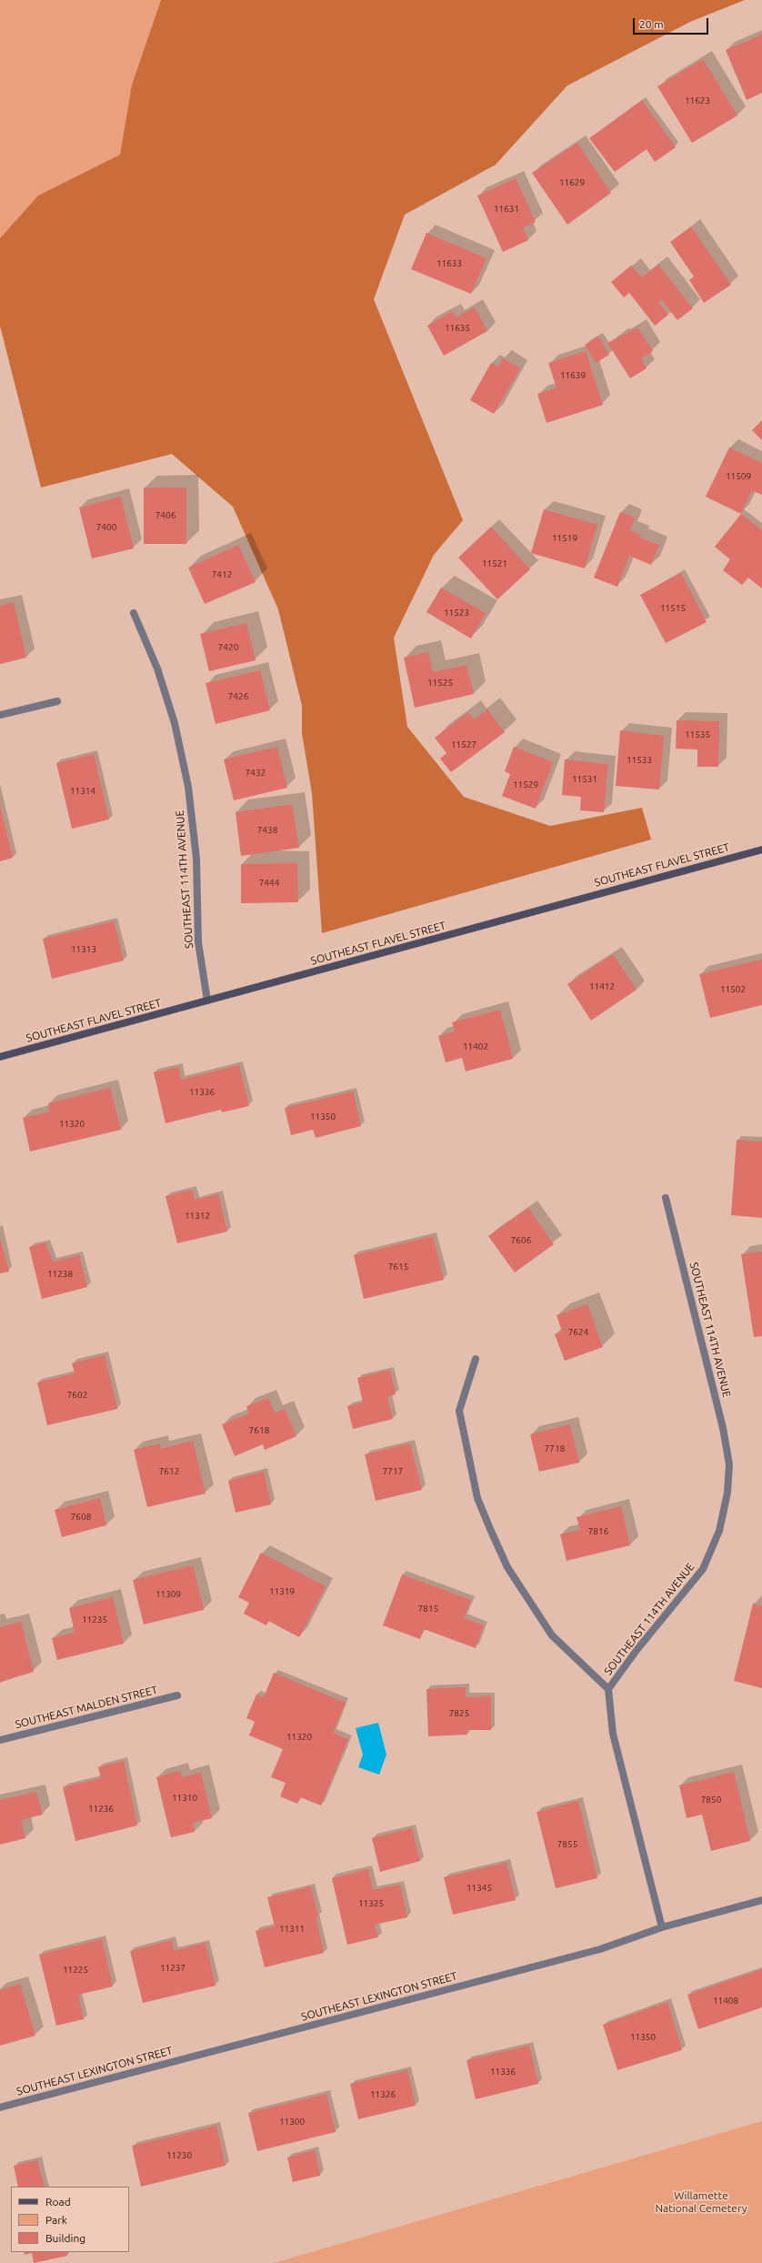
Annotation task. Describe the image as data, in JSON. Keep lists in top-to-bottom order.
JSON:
{
  "streets": {
    "street": [
      "SOUTHEAST FLAVEL STREET",
      "SOUTHEAST 114TH AVENUE",
      "SOUTHEAST MALDEN STREET",
      "SOUTHEAST LEXINGTON STREET"
    ]
  },
  "crossings": [
    ["SOUTHEAST FLAVEL STREET", "SOUTHEAST 114TH AVENUE"],
    ["SOUTHEAST 114TH AVENUE", "SOUTHEAST LEXINGTON STREET"]
  ],
  "parks": ["Willamette National Cemetery"],
  "house_numbers": [
    "11623",
    "11629",
    "11631",
    "11633",
    "11635",
    "11639",
    "11509",
    "7406",
    "7400",
    "11519",
    "11521",
    "7412",
    "11515",
    "11523",
    "7420",
    "11525",
    "7426",
    "11535",
    "11527",
    "11533",
    "7432",
    "11531",
    "11529",
    "11314",
    "7438",
    "7444",
    "11313",
    "11412",
    "11502",
    "11402",
    "11336",
    "11350",
    "11320",
    "11312",
    "7606",
    "7615",
    "11238",
    "7624",
    "7602",
    "7618",
    "7718",
    "7612",
    "7717",
    "7608",
    "7816",
    "11319",
    "11309",
    "7815",
    "11235",
    "7825",
    "11320",
    "11310",
    "7850",
    "11236",
    "7855",
    "11345",
    "11325",
    "11311",
    "11237",
    "11225",
    "11408",
    "11350",
    "11336",
    "11326",
    "11300",
    "11230"
  ],
  "legend": ["Road", "Park", "Building"],
  "scale_bar": "20 m"
}
